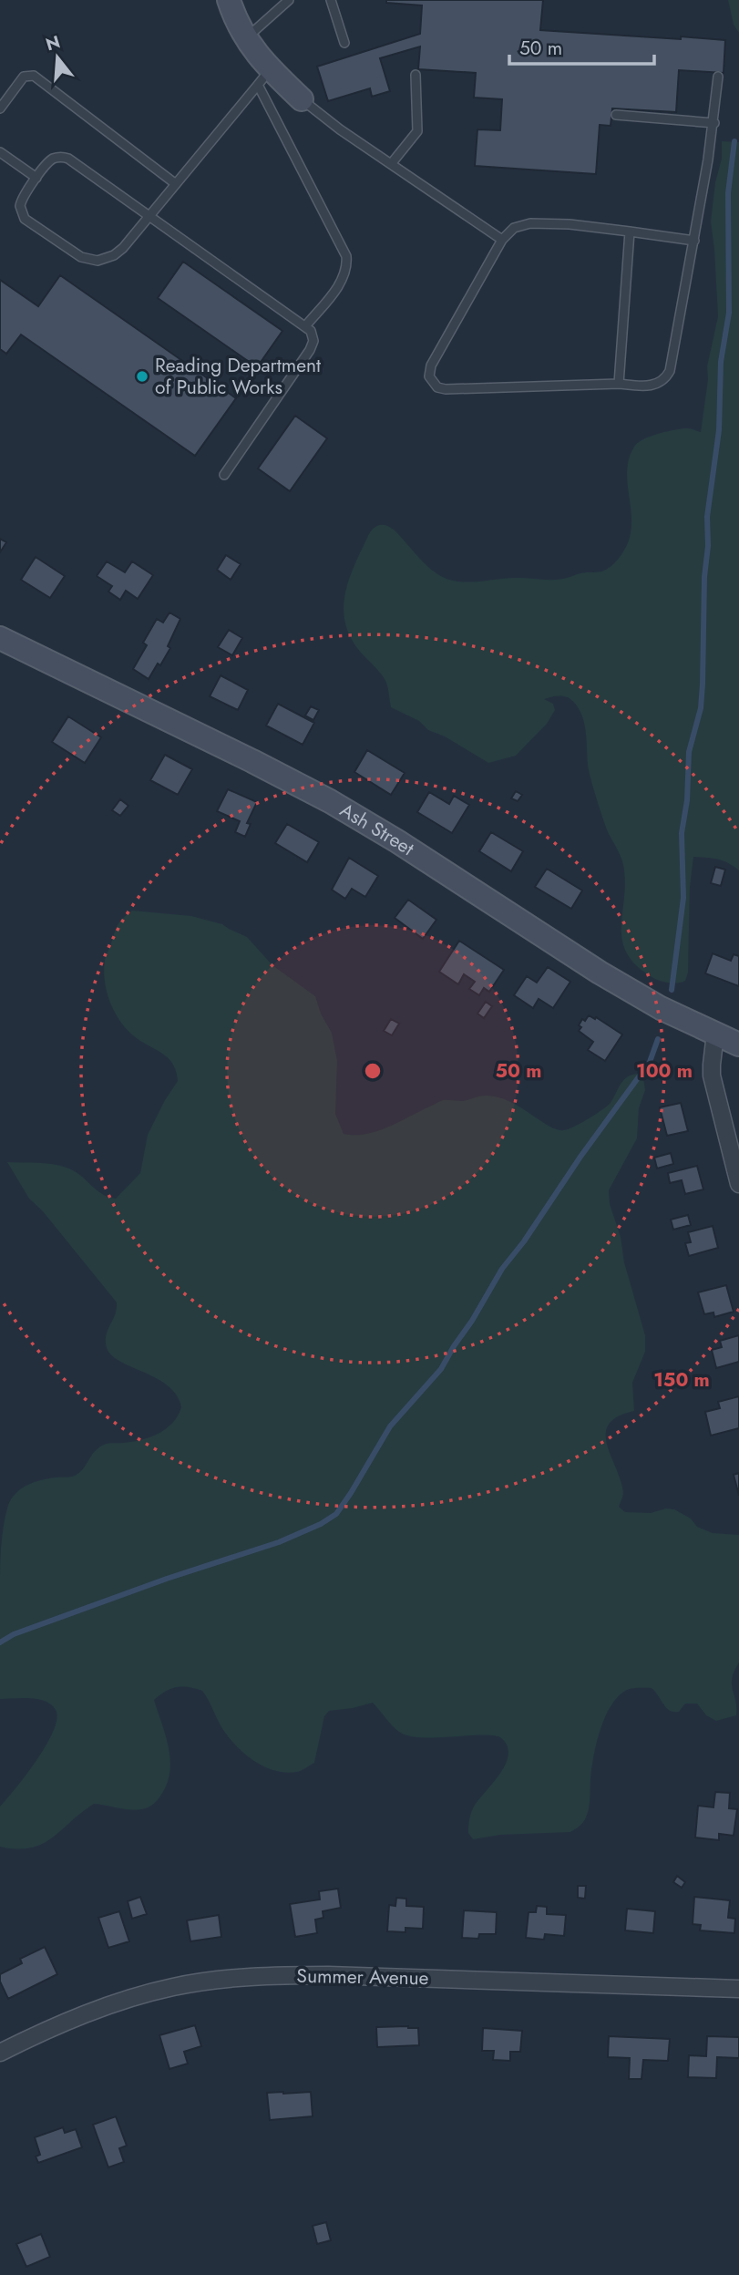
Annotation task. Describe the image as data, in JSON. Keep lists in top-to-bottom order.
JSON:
{
  "streets": {
    "street": ["Ash Street", "Summer Avenue"]
  },
  "places": ["Reading Department of Public Works"],
  "scale_bar": "50 m",
  "north": "top",
  "rings": ["50 m", "100 m", "150 m"]
}
